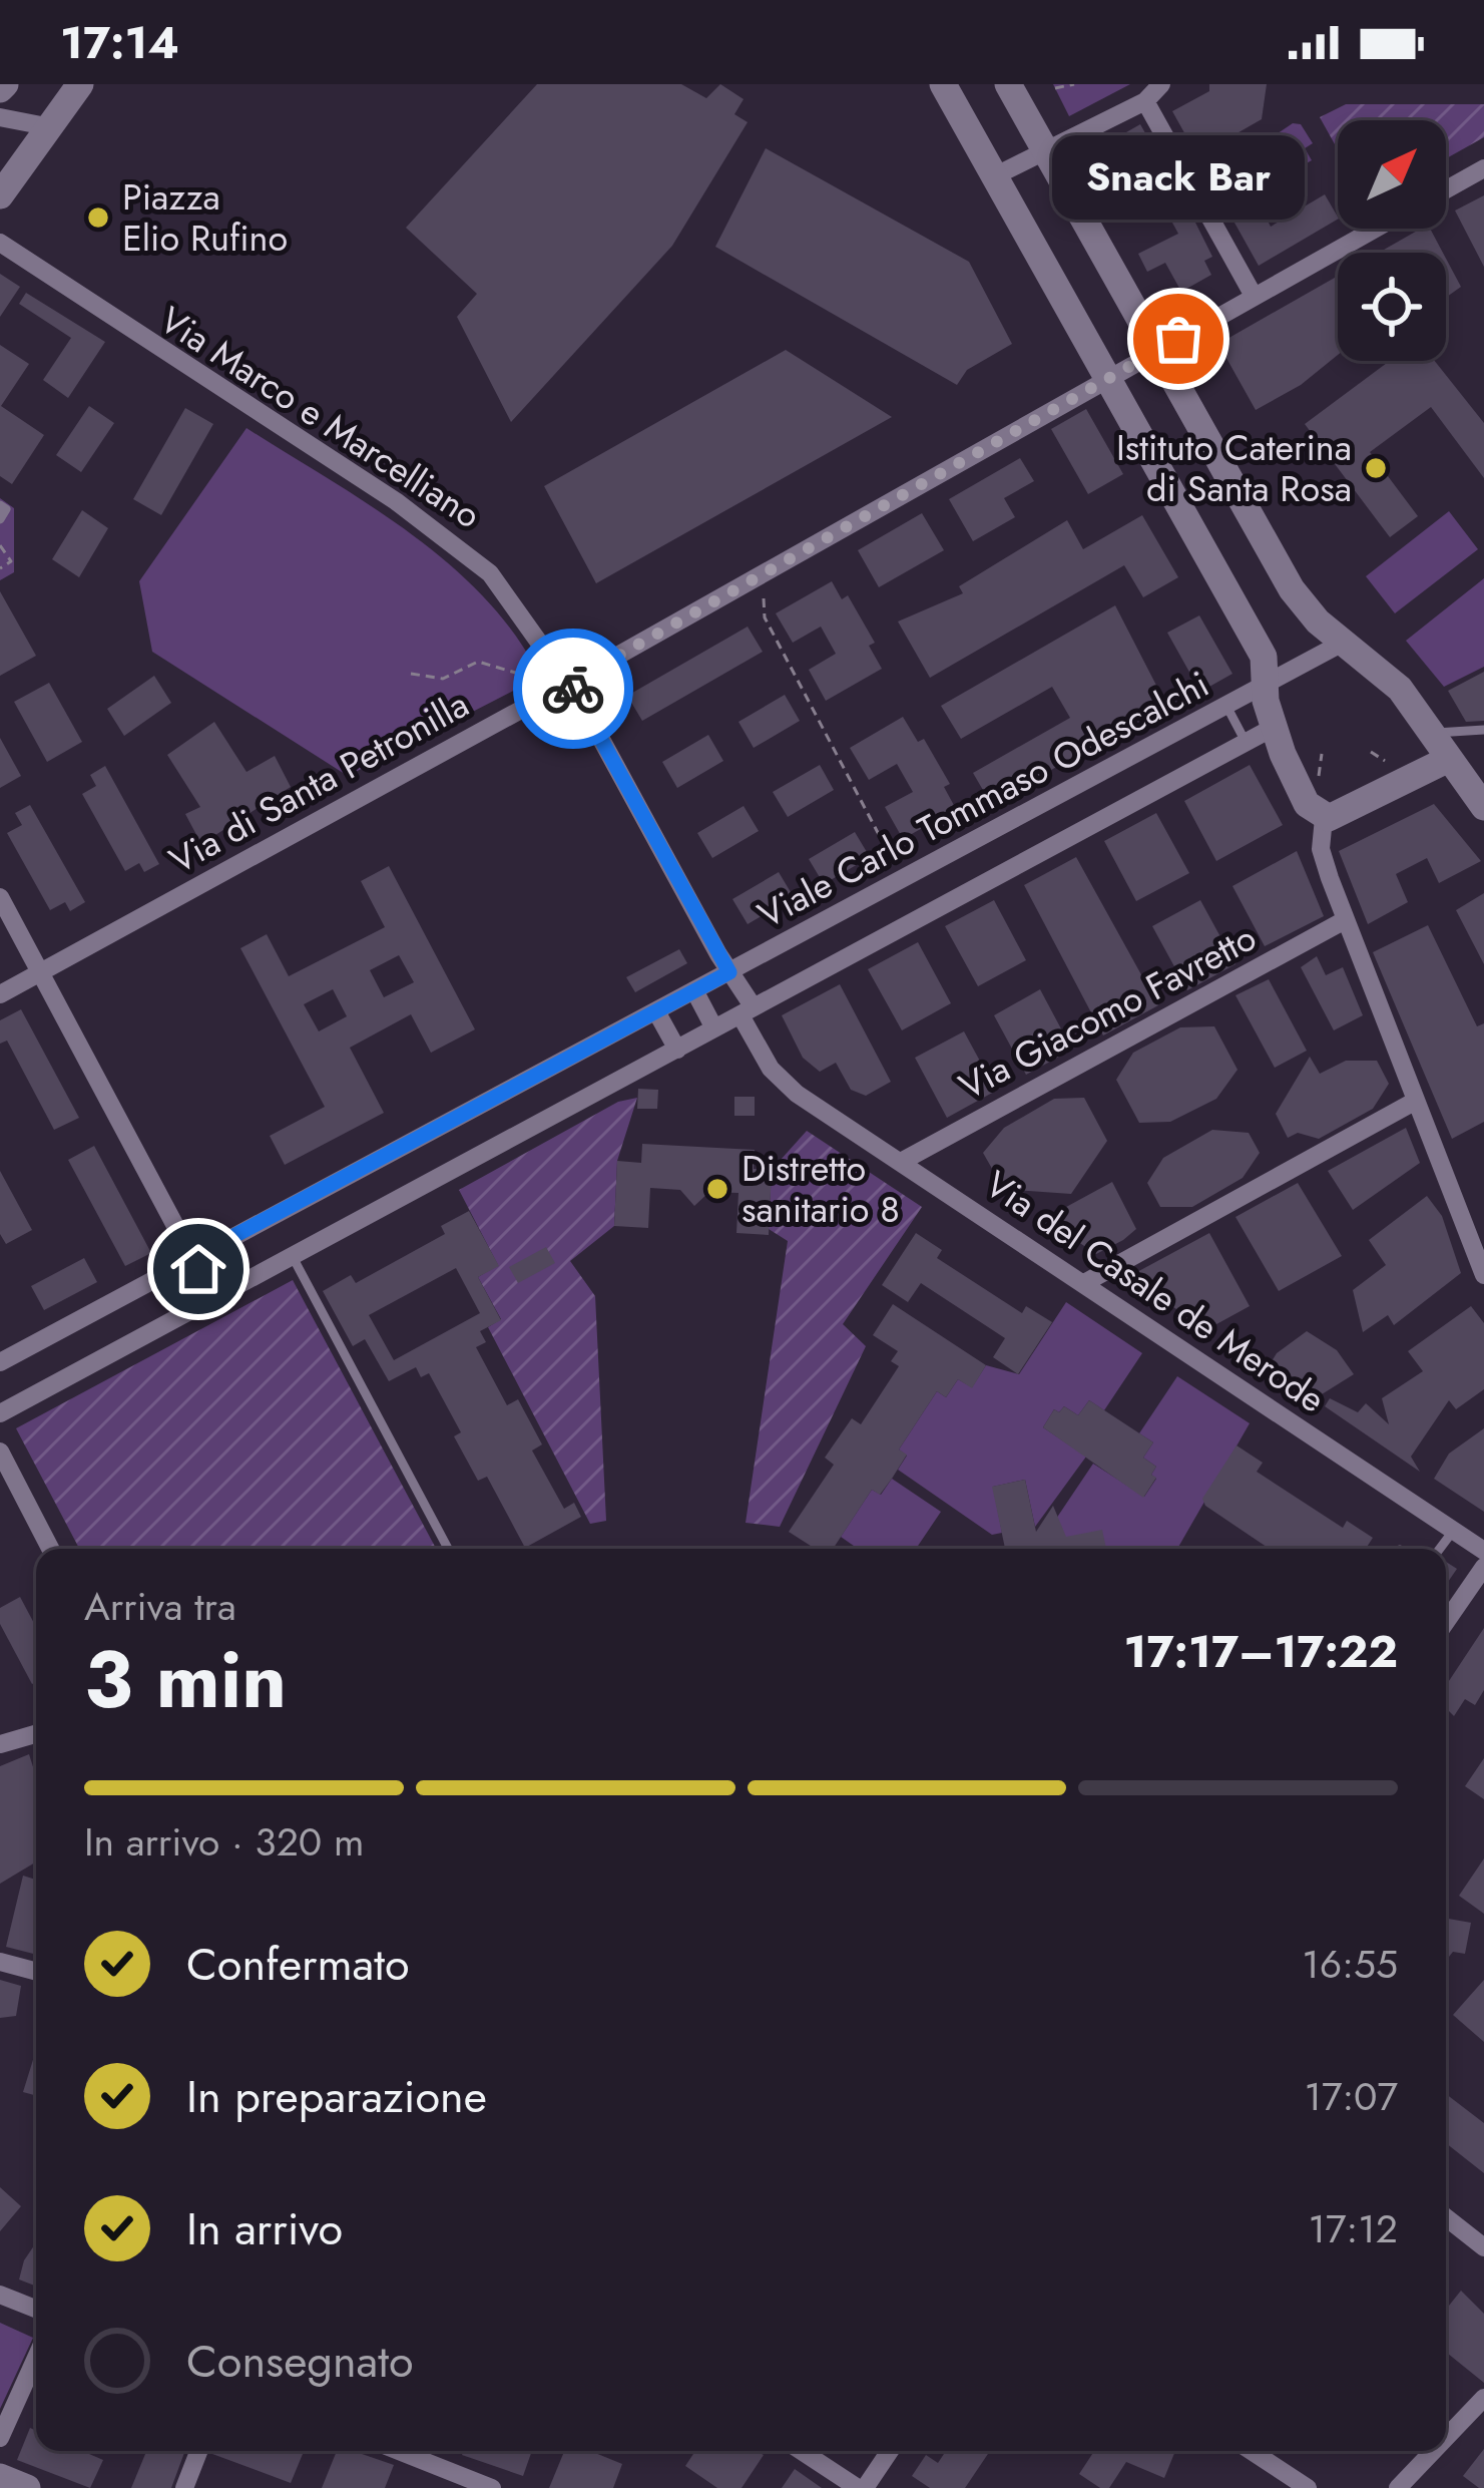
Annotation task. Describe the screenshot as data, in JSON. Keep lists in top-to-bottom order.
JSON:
{
  "streets": {
    "street": [
      "Via Marco e Marcelliano",
      "Via di Santa Petronilla",
      "Viale Carlo Tommaso Odescalchi",
      "Via Giacomo Favretto",
      "Via del Casale de Merode"
    ]
  },
  "crossings": [
    ["Via Marco e Marcelliano", "Via di Santa Petronilla"],
    ["Via Marco e Marcelliano", "Viale Carlo Tommaso Odescalchi"],
    ["Via Marco e Marcelliano", "Via del Casale de Merode"],
    ["Via Giacomo Favretto", "Via del Casale de Merode"]
  ],
  "places": [
    "Piazza Elio Rufino",
    "Snack Bar",
    "Istituto Caterina di Santa Rosa",
    "Distretto sanitario 8"
  ],
  "north": "top right",
  "page": {
    "status": "17:14",
    "bubble": "Snack Bar",
    "heading": ["3 min", "Arriva tra", "17:17–17:22"],
    "bar": "In arrivo · 320 m",
    "list": [
      ["Confermato", "16:55"],
      ["In preparazione", "17:07"],
      ["In arrivo", "17:12"],
      "Consegnato"
    ]
  }
}
